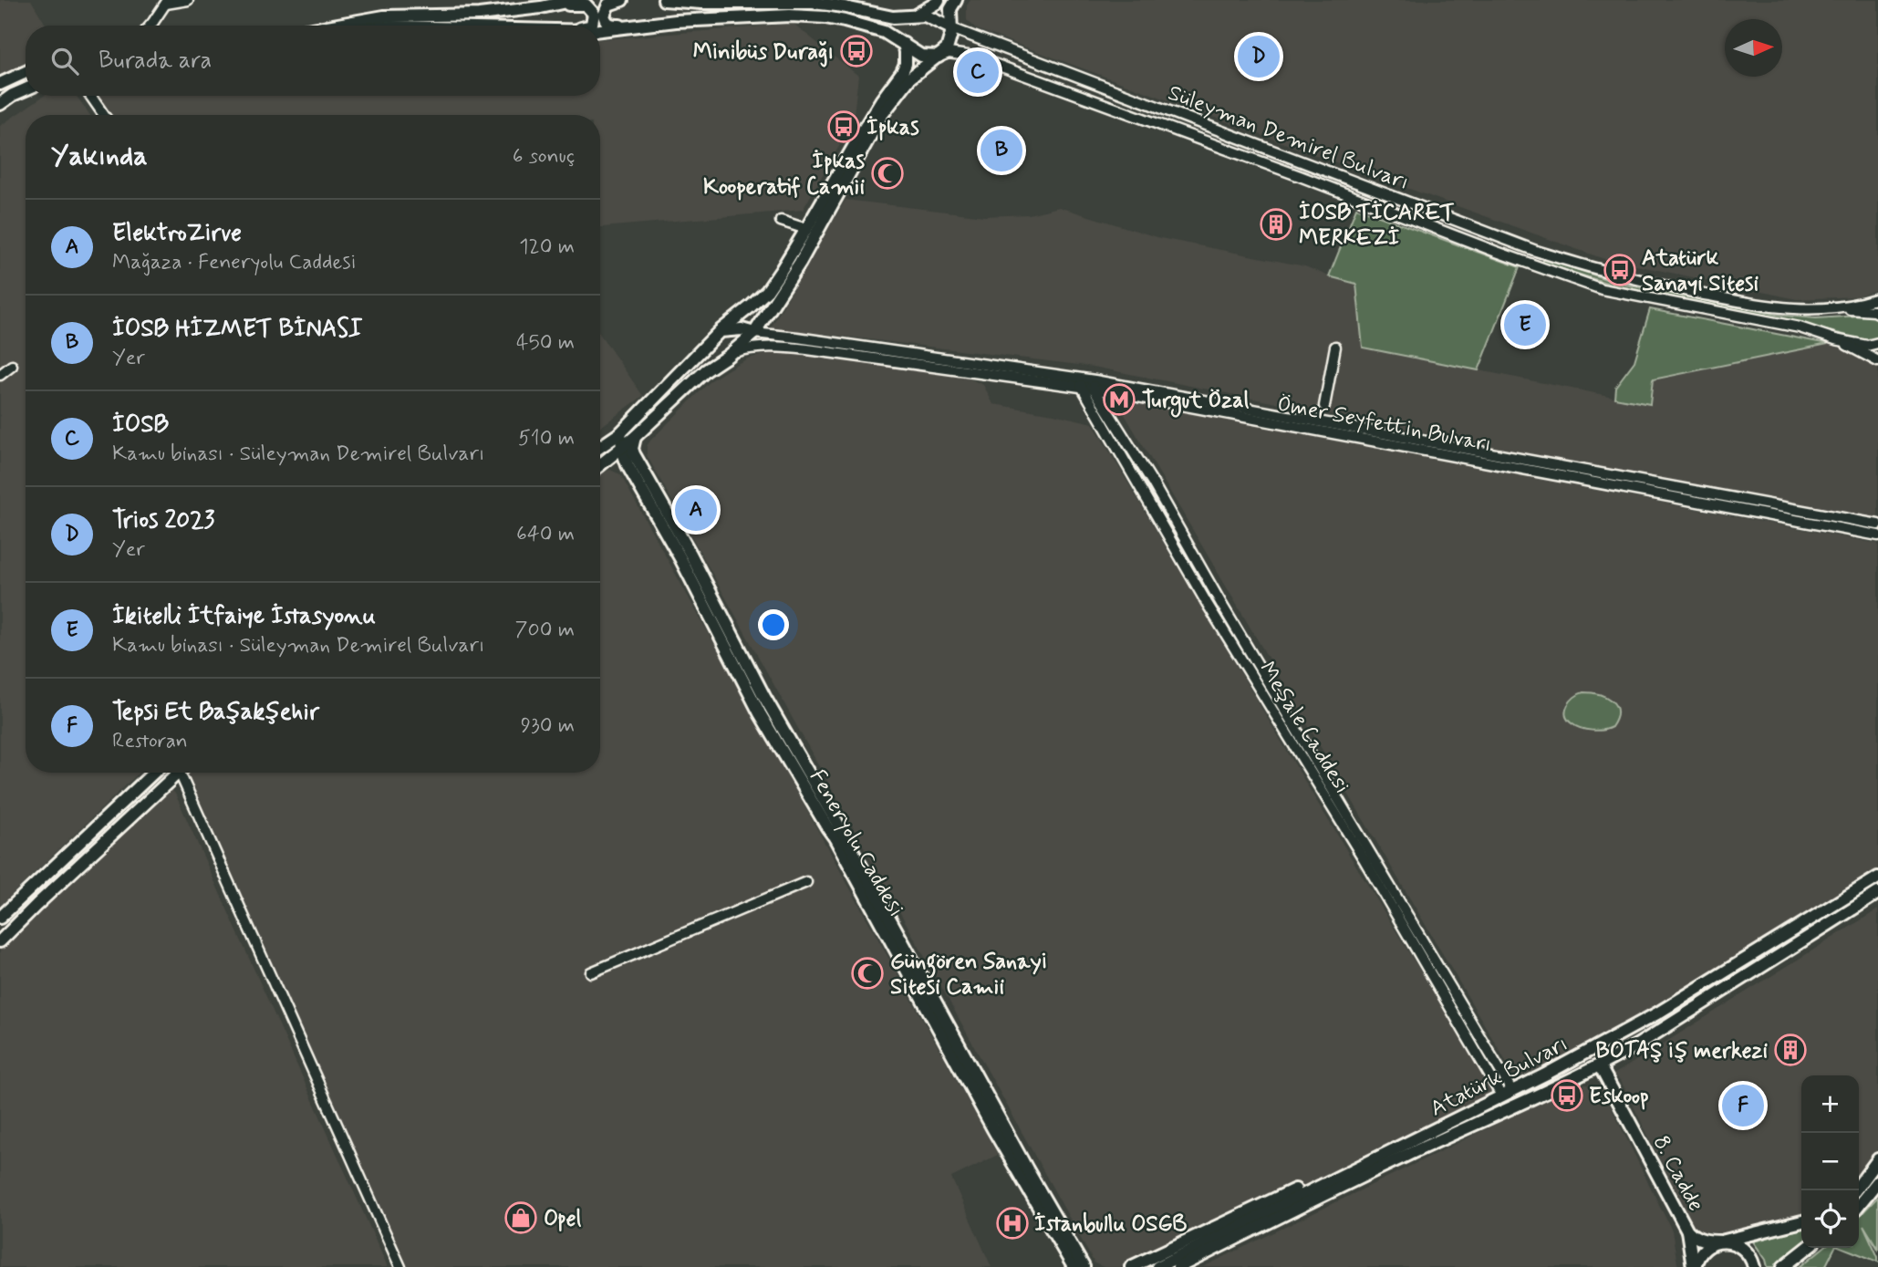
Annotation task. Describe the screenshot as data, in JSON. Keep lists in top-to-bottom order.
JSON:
{
  "streets": {
    "main road": [
      "Süleyman Demirel Bulvarı",
      "Feneryolu Caddesi",
      "Atatürk Bulvarı",
      "8. Cadde"
    ],
    "street": ["Ömer Seyfettin Bulvarı", "Meşale Caddesi"]
  },
  "crossings": [
    ["Ömer Seyfettin Bulvarı", "Meşale Caddesi"],
    ["Meşale Caddesi", "Atatürk Bulvarı"],
    ["Atatürk Bulvarı", "8. Cadde"]
  ],
  "places": {
    "bus stop": [
      "Minibüs Durağı",
      "İpkas",
      "Atatürk Sanayi Sitesi",
      "Eskoop"
    ],
    "mosque": ["İpkas Kooperatif Camii", "Güngören Sanayi Sitesi Camii"],
    "building": ["İOSB TİCARET MERKEZİ", "BOTAŞ iş merkezi"],
    "metro station": ["Turgut Özal"],
    "shop": ["Opel"],
    "hospital": ["İstanbullu OSGB"]
  },
  "north": "right",
  "page": {
    "search": "Burada ara",
    "pins": [
      "D",
      "C",
      "B",
      "E",
      "A",
      "F"
    ],
    "heading": ["Yakında", "6 sonuç"],
    "list": [
      {
        "mark": "A",
        "name": "ElektroZirve",
        "note": "Mağaza · Feneryolu Caddesi",
        "value": "120 m"
      },
      {
        "mark": "B",
        "name": "İOSB HİZMET BİNASI",
        "note": "Yer",
        "value": "450 m"
      },
      {
        "mark": "C",
        "name": "İOSB",
        "note": "Kamu binası · Süleyman Demirel Bulvarı",
        "value": "510 m"
      },
      {
        "mark": "D",
        "name": "Trios 2023",
        "note": "Yer",
        "value": "640 m"
      },
      {
        "mark": "E",
        "name": "İkitelli İtfaiye İstasyonu",
        "note": "Kamu binası · Süleyman Demirel Bulvarı",
        "value": "700 m"
      },
      {
        "mark": "F",
        "name": "Tepsi Et Başakşehir",
        "note": "Restoran",
        "value": "930 m"
      }
    ],
    "map_buttons": ["+", "−"]
  }
}
